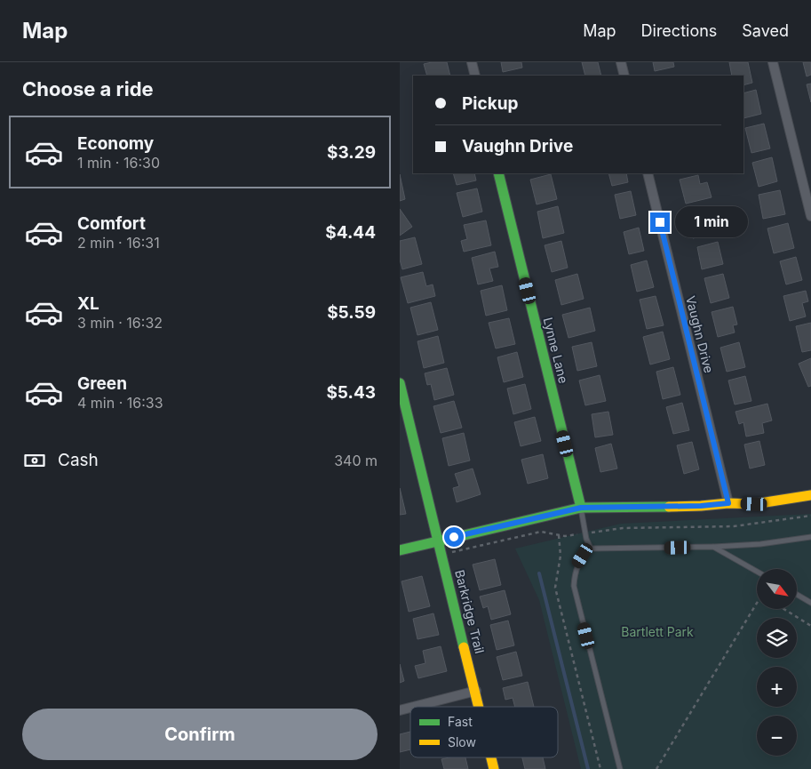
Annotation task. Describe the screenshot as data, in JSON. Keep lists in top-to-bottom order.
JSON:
{
  "streets": {
    "street": ["Vaughn Drive", "Lynne Lane", "Barkridge Trail"]
  },
  "parks": ["Bartlett Park"],
  "legend": ["Fast", "Slow"],
  "north": "bottom right",
  "page": {
    "header": "Map",
    "nav": ["Map", "Directions", "Saved"],
    "heading": "Choose a ride",
    "banner": ["Pickup", "Vaughn Drive"],
    "list": [
      {
        "name": "Economy",
        "note": "1 min · 16:30",
        "value": "$3.29"
      },
      {
        "name": "Comfort",
        "note": "2 min · 16:31",
        "value": "$4.44"
      },
      {
        "name": "XL",
        "note": "3 min · 16:32",
        "value": "$5.59"
      },
      {
        "name": "Green",
        "note": "4 min · 16:33",
        "value": "$5.43"
      }
    ],
    "bubble": "1 min",
    "pay": ["Cash", "340 m"],
    "map_buttons": ["+", "−"],
    "buttons": "Confirm"
  }
}
